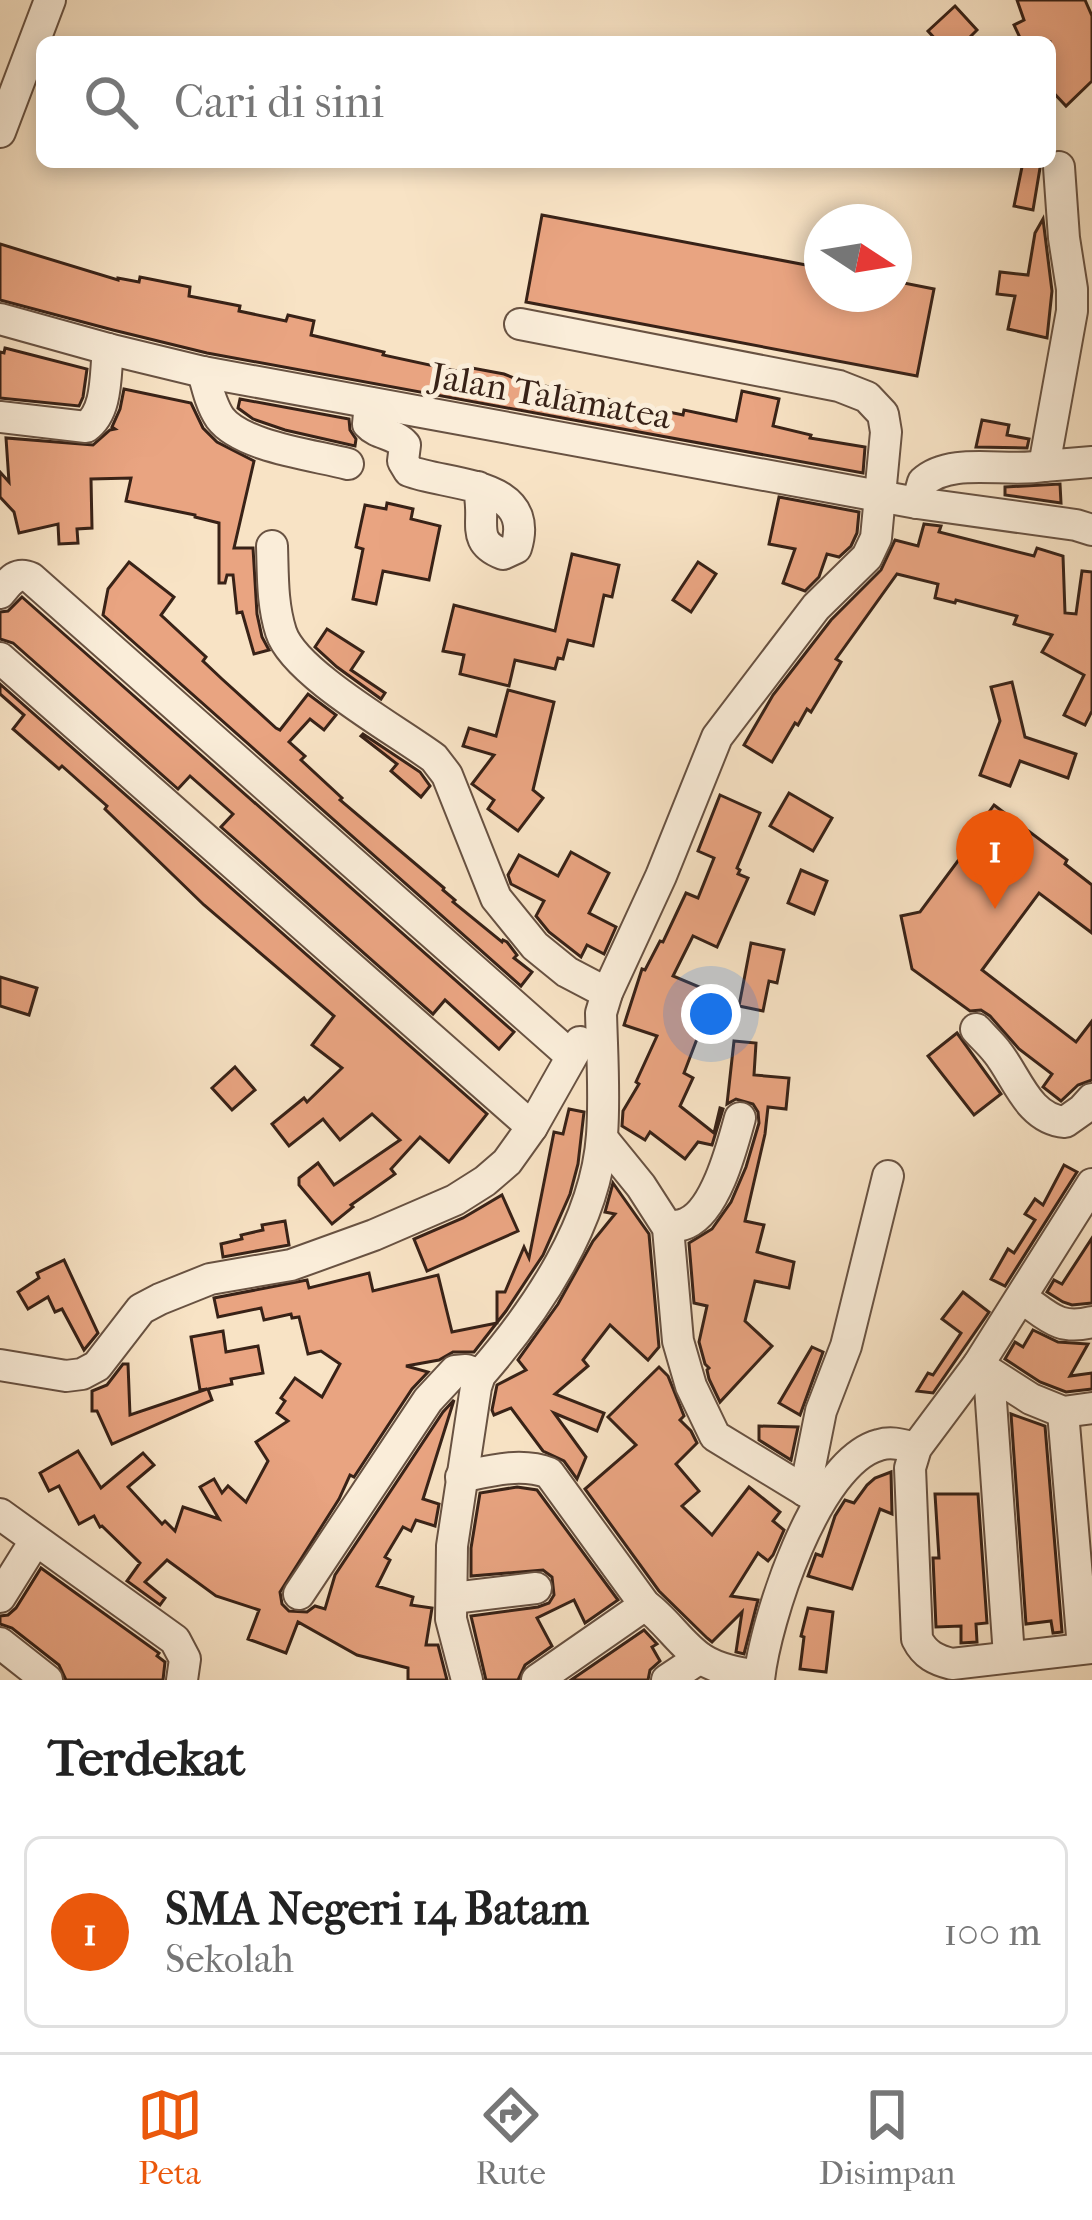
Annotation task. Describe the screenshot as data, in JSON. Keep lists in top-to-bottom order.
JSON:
{
  "streets": {
    "street": ["Jalan Talamatea"]
  },
  "north": "right",
  "page": {
    "search": "Cari di sini",
    "pins": "1",
    "heading": "Terdekat",
    "list": [
      {
        "mark": "1",
        "name": "SMA Negeri 14 Batam",
        "note": "Sekolah",
        "value": "100 m"
      }
    ],
    "nav": ["Peta", "Rute", "Disimpan"]
  }
}
